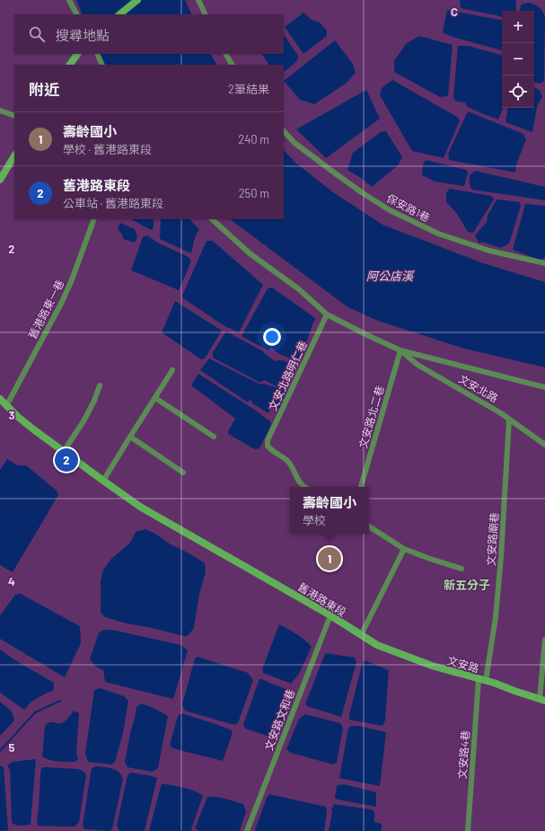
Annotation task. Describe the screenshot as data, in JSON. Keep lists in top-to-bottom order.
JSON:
{
  "streets": {
    "street": [
      "保安路1巷",
      "舊港路東一巷",
      "文安北路明仁巷",
      "文安北路",
      "文安路北二巷",
      "文安路廟巷",
      "舊港路東段",
      "文安路",
      "文安路文和巷",
      "文安路4巷"
    ]
  },
  "crossings": [
    ["舊港路東一巷", "舊港路東段"],
    ["文安北路", "文安路北二巷"],
    ["文安北路", "文安路廟巷"],
    ["文安路廟巷", "文安路"],
    ["文安路廟巷", "文安路4巷"],
    ["舊港路東段", "文安路"],
    ["舊港路東段", "文安路文和巷"],
    ["文安路", "文安路4巷"]
  ],
  "districts": ["新五分子"],
  "water": ["阿公店溪"],
  "page": {
    "map_buttons": ["+", "−"],
    "search": "搜尋地點",
    "heading": ["附近", "2筆結果"],
    "list": [
      {
        "mark": "1",
        "name": "壽齡國小",
        "note": "學校 · 舊港路東段",
        "value": "240 m"
      },
      {
        "mark": "2",
        "name": "舊港路東段",
        "note": "公車站 · 舊港路東段",
        "value": "250 m"
      }
    ],
    "pins": ["2", "1"],
    "popup": ["壽齡國小", "學校"]
  },
  "grid": {
    "columns": ["C"],
    "rows": [
      "2",
      "3",
      "4",
      "5"
    ]
  }
}
